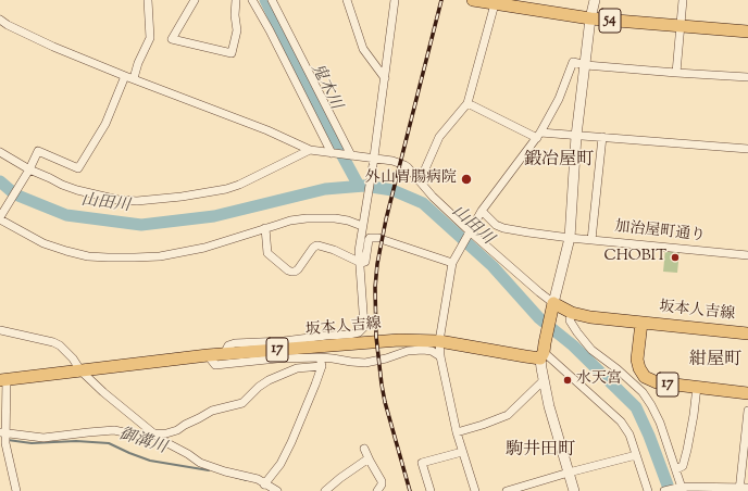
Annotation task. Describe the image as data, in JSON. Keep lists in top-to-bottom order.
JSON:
{
  "streets": {
    "main road": ["54", "坂本人吉線", "17"],
    "street": ["加治屋町通り"]
  },
  "districts": ["鍛冶屋町", "紺屋町", "駒井田町"],
  "water": ["鬼木川", "山田川", "御溝川"],
  "places": ["外山胃腸病院", "CHOBIT", "水天宮"]
}
